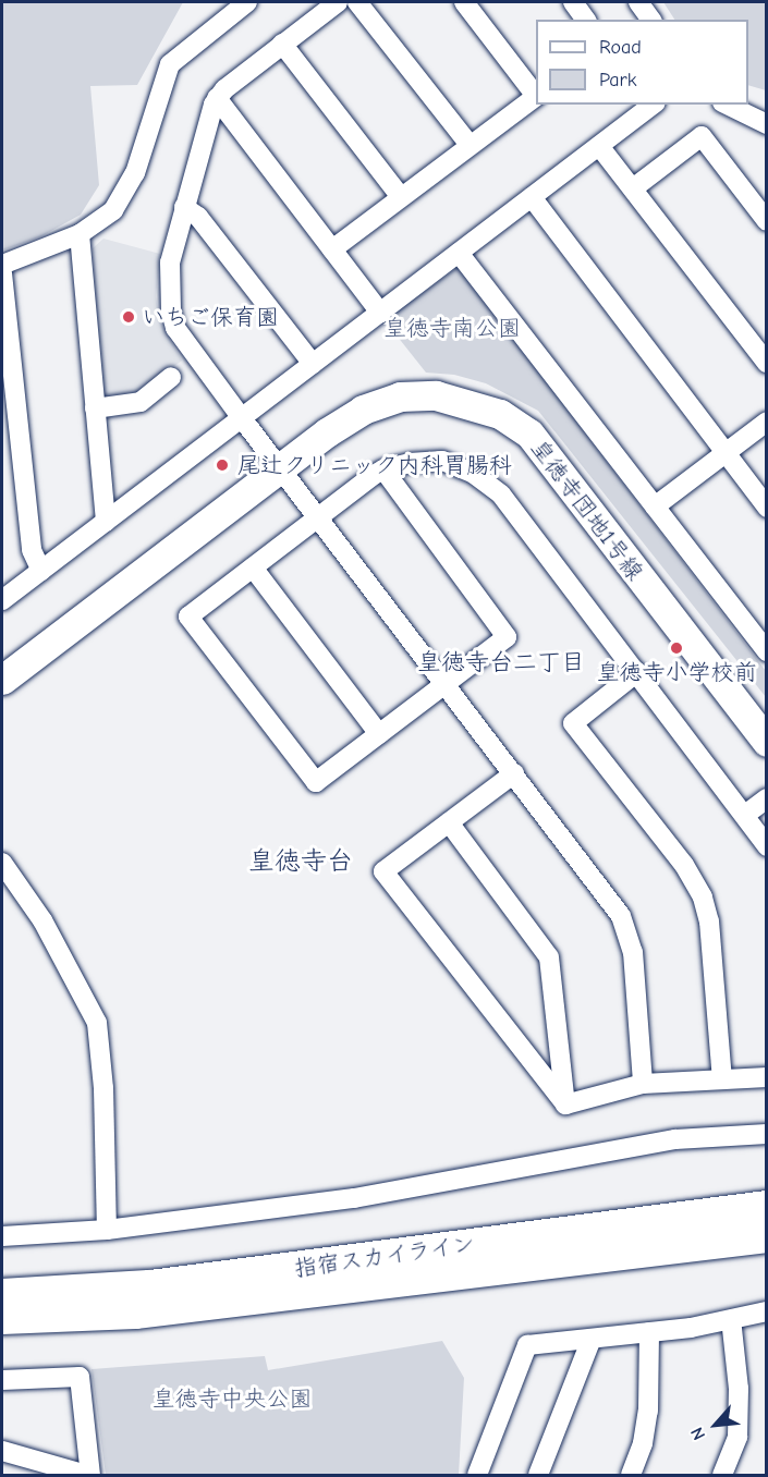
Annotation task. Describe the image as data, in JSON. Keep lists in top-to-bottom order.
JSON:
{
  "streets": {
    "main road": ["指宿スカイライン"],
    "street": ["皇徳寺団地1号線"]
  },
  "districts": ["皇徳寺台二丁目", "皇徳寺台"],
  "parks": ["皇徳寺南公園", "皇徳寺中央公園"],
  "places": ["いちご保育園", "尾辻クリニック内科胃腸科", "皇徳寺小学校前"],
  "legend": ["Road", "Park"],
  "north": "bottom left"
}
